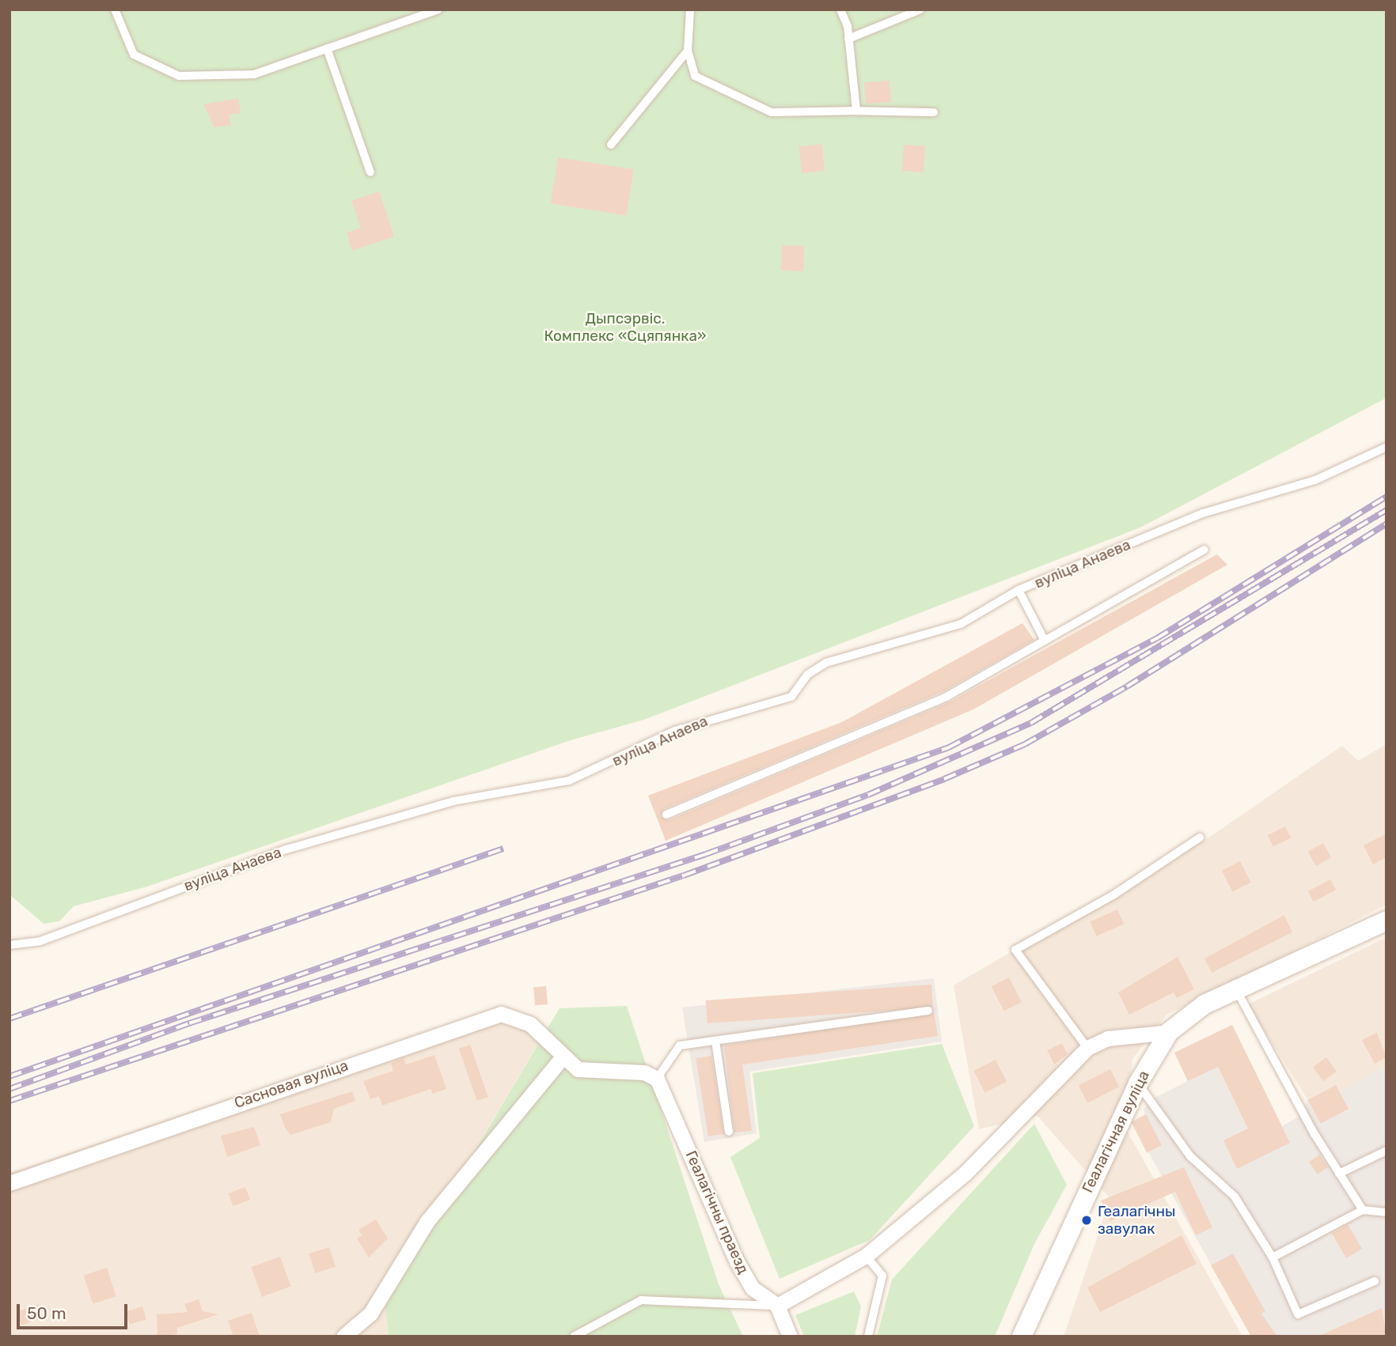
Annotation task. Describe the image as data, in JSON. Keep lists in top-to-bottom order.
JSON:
{
  "streets": {
    "street": ["Сасновая вуліца", "Геалагічная вуліца", "Геалагічны праезд"],
    "lane": ["вуліца Анаева"]
  },
  "crossings": [
    ["Сасновая вуліца", "Геалагічны праезд"]
  ],
  "parks": ["Дыпсэрвіс. Комплекс «Сцяпянка»"],
  "places": ["Геалагічны завулак"],
  "scale_bar": "50 m"
}
